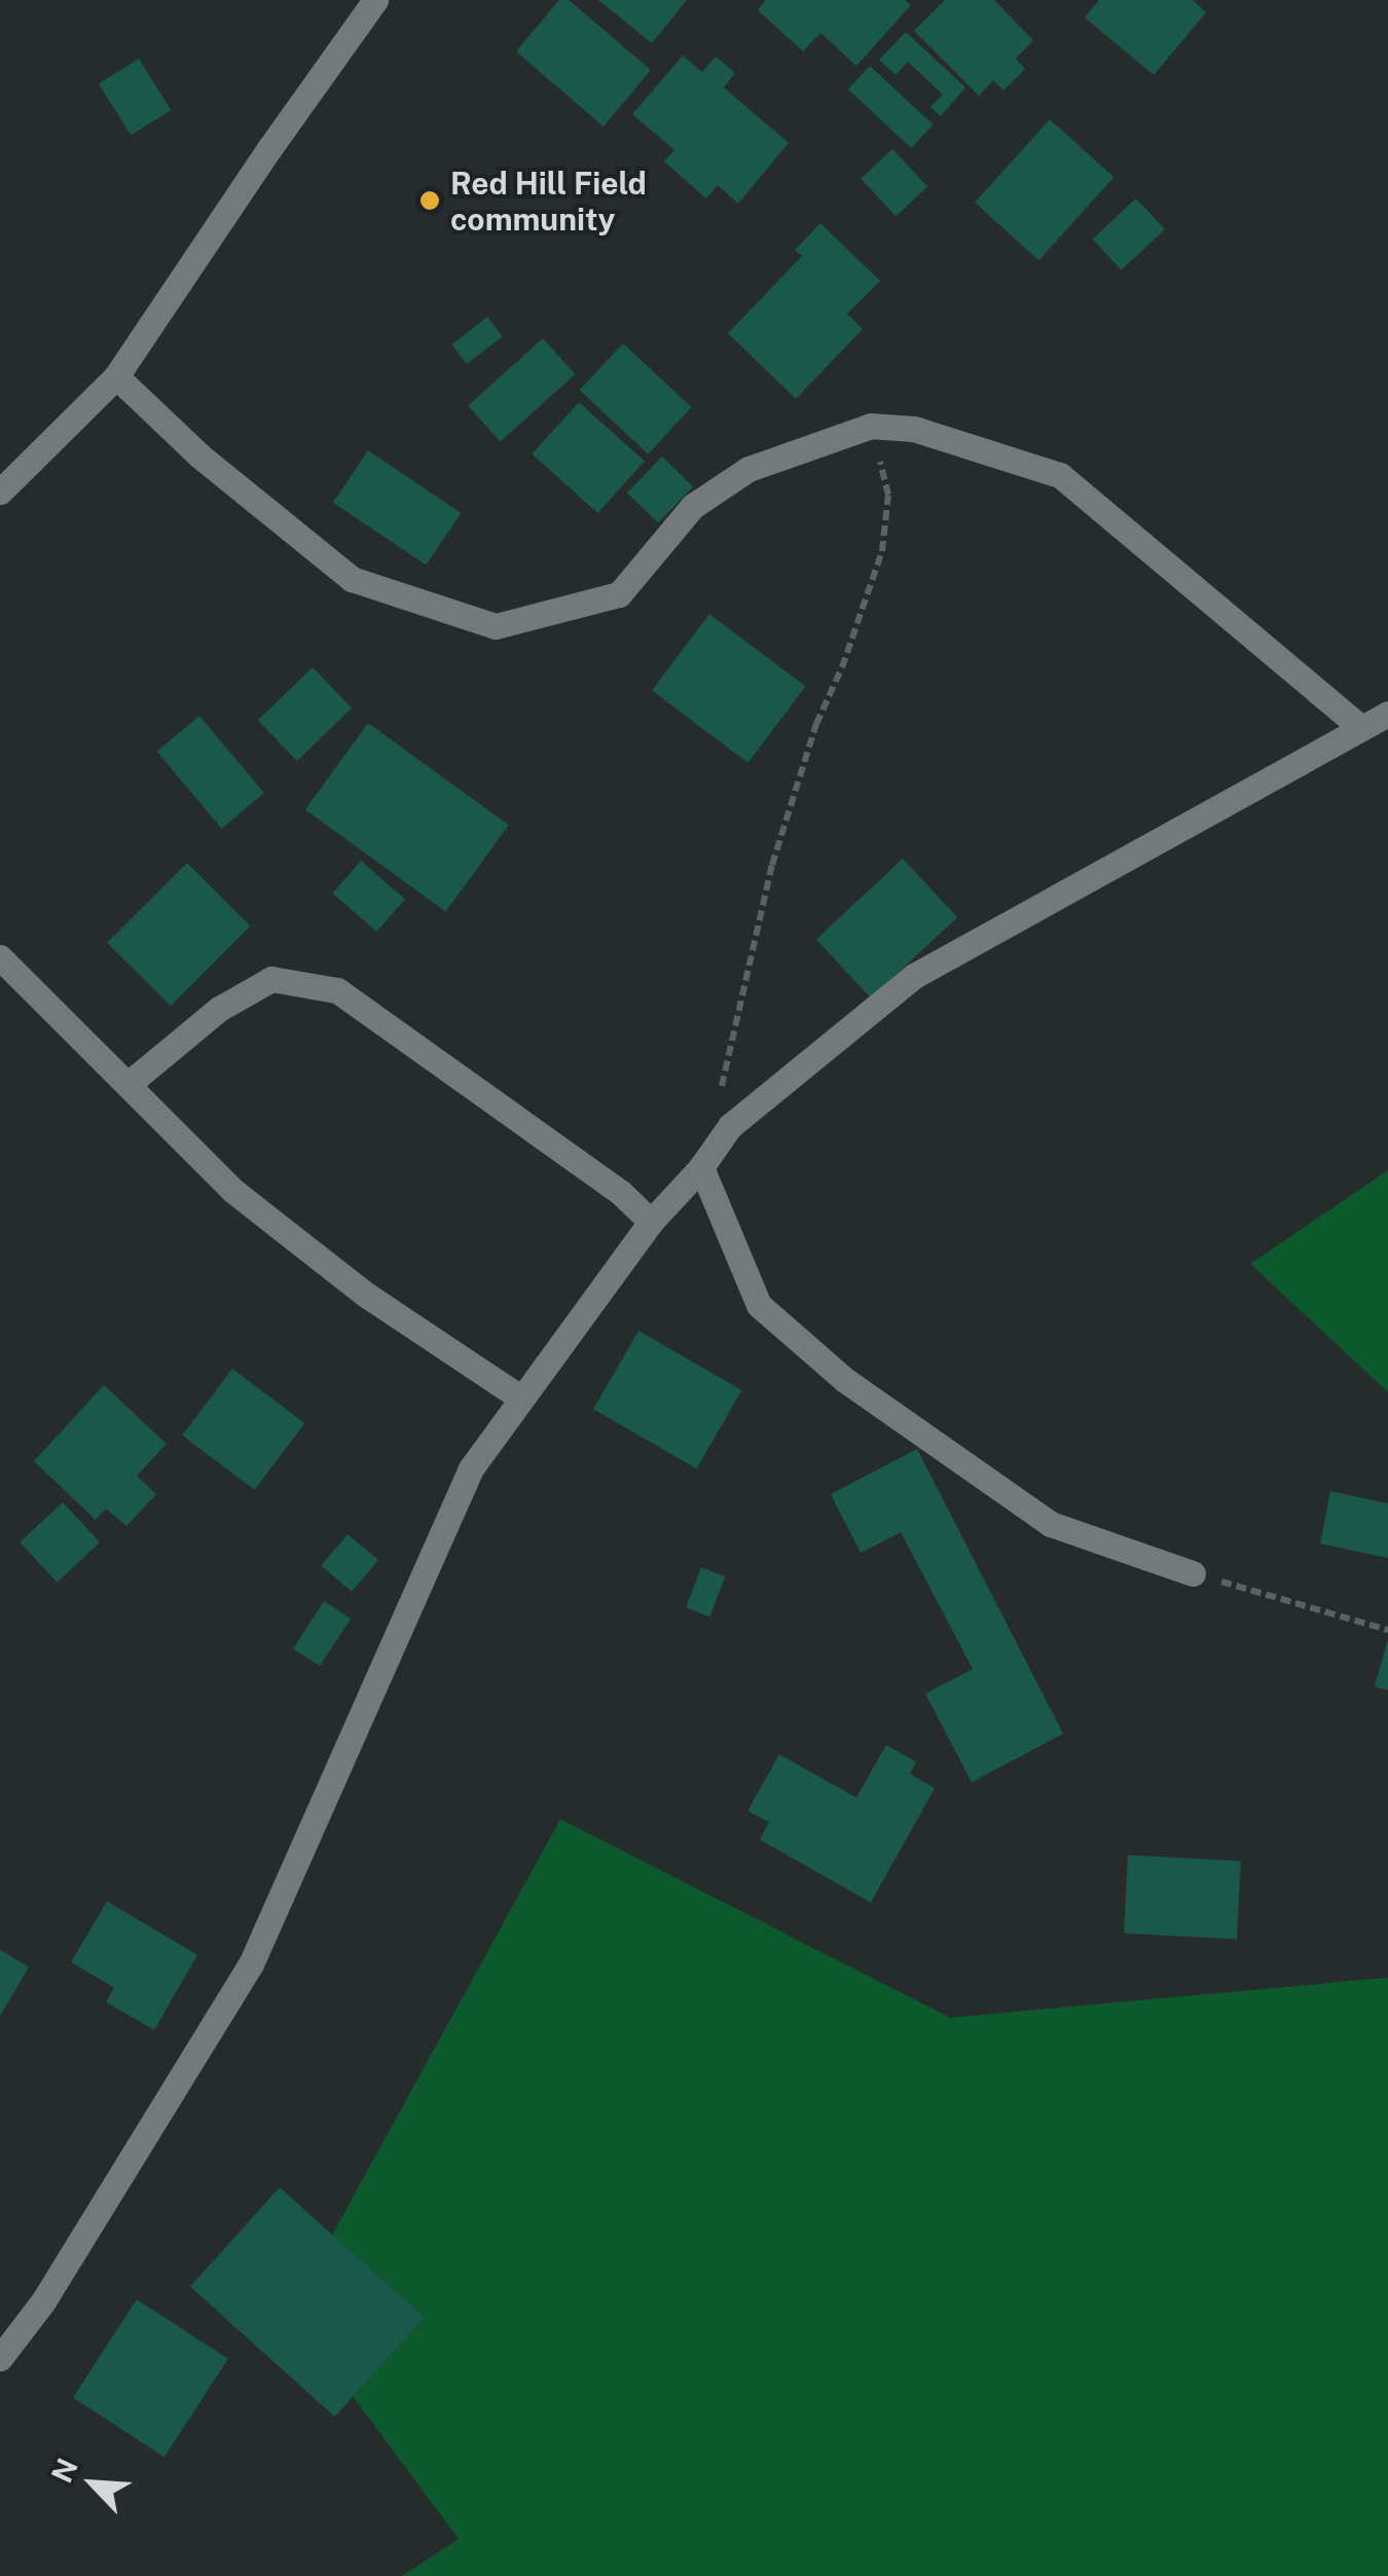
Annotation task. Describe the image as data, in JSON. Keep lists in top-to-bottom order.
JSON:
{
  "places": ["Red Hill Field community"],
  "north": "top left"
}
